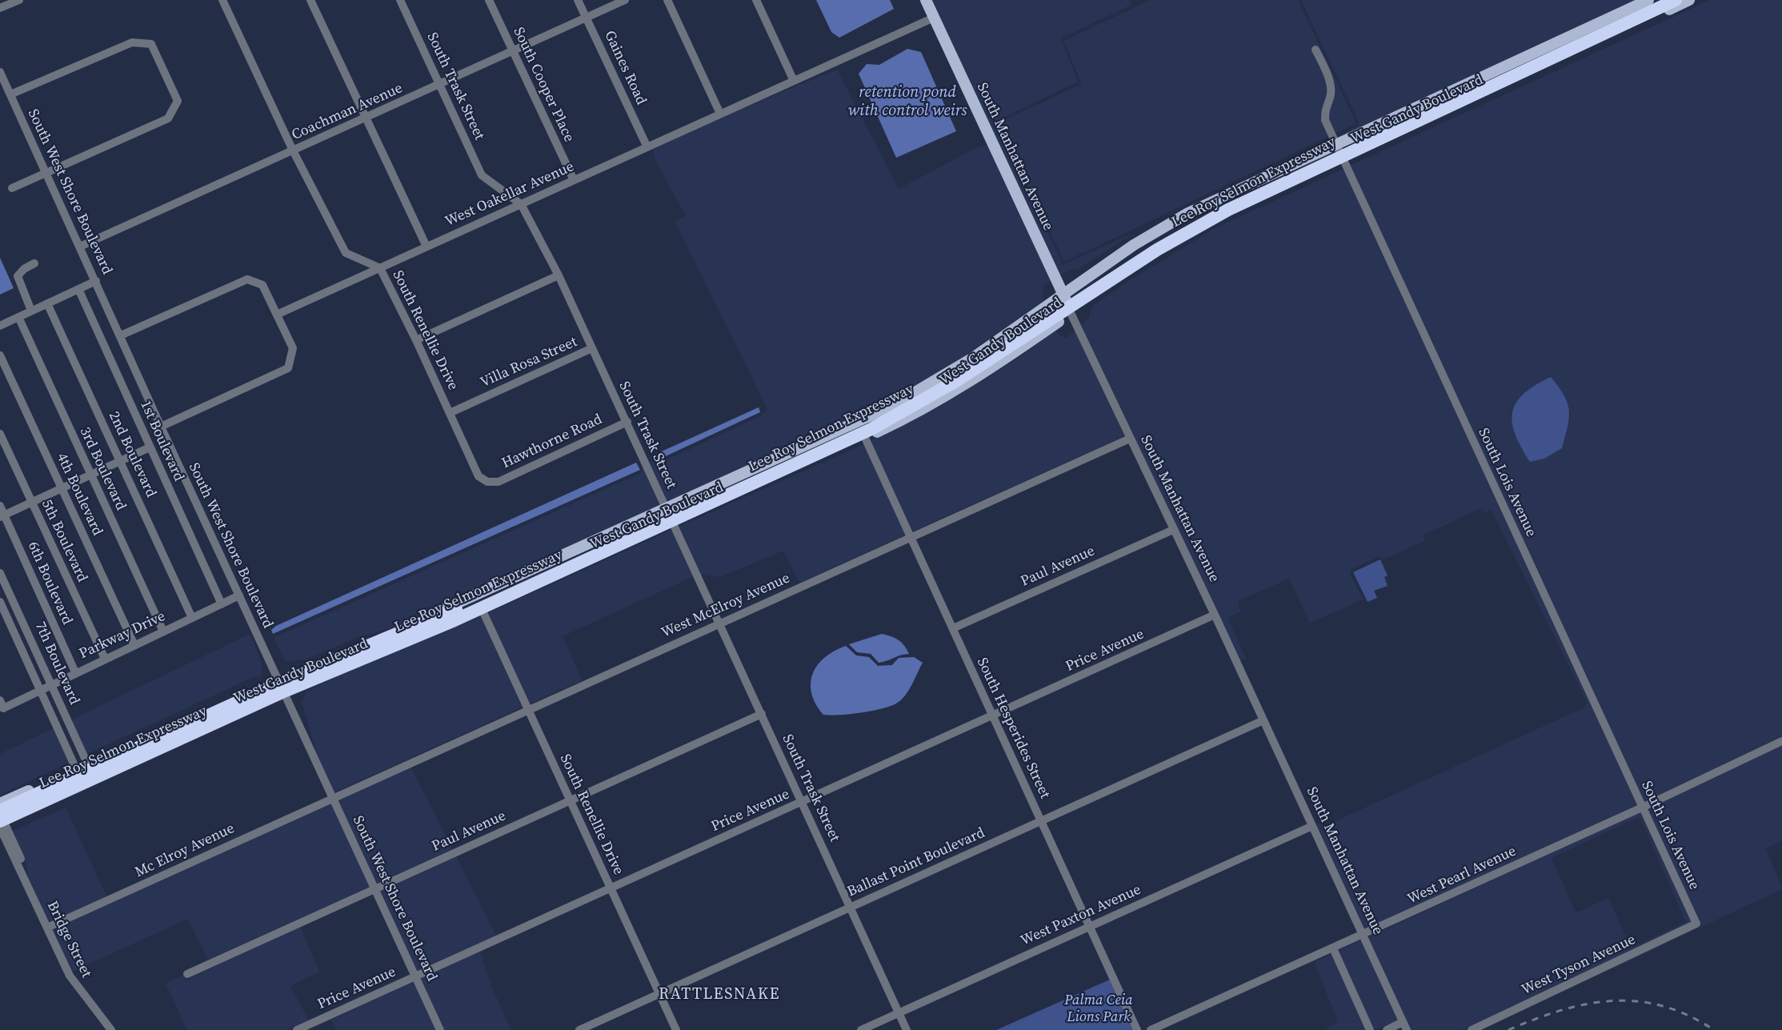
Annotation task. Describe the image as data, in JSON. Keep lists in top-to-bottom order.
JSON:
{
  "streets": {
    "highway": ["Lee Roy Selmon Expressway"],
    "main road": ["West Gandy Boulevard", "South Manhattan Avenue"],
    "street": [
      "Gaines Road",
      "South Cooper Place",
      "South Trask Street",
      "Coachman Avenue",
      "South West Shore Boulevard",
      "West Oakellar Avenue",
      "South Renellie Drive",
      "Villa Rosa Street",
      "1st Boulevard",
      "Hawthorne Road",
      "2nd Boulevard",
      "3rd Boulevard",
      "South Lois Avenue",
      "4th Boulevard",
      "5th Boulevard",
      "Paul Avenue",
      "6th Boulevard",
      "West McElroy Avenue",
      "Parkway Drive",
      "Price Avenue",
      "7th Boulevard",
      "South Hesperides Street",
      "Mc Elroy Avenue",
      "Ballast Point Boulevard",
      "West Pearl Avenue",
      "West Paxton Avenue",
      "Bridge Street",
      "West Tyson Avenue"
    ]
  },
  "crossings": [
    ["Gaines Road", "Coachman Avenue"],
    ["Gaines Road", "West Oakellar Avenue"],
    ["South Cooper Place", "Coachman Avenue"],
    ["South Cooper Place", "West Oakellar Avenue"],
    ["South Trask Street", "West Gandy Boulevard"],
    ["South Trask Street", "Coachman Avenue"],
    ["South Trask Street", "West Oakellar Avenue"],
    ["South Trask Street", "Villa Rosa Street"],
    ["South Trask Street", "Hawthorne Road"],
    ["South Trask Street", "Paul Avenue"],
    ["South Trask Street", "West McElroy Avenue"],
    ["South Trask Street", "Price Avenue"],
    ["South Trask Street", "Ballast Point Boulevard"],
    ["South Trask Street", "West Paxton Avenue"],
    ["West Gandy Boulevard", "South Manhattan Avenue"],
    ["West Gandy Boulevard", "Lee Roy Selmon Expressway"],
    ["West Gandy Boulevard", "South West Shore Boulevard"],
    ["West Gandy Boulevard", "South Renellie Drive"],
    ["West Gandy Boulevard", "South Lois Avenue"],
    ["West Gandy Boulevard", "7th Boulevard"],
    ["West Gandy Boulevard", "South Hesperides Street"],
    ["West Gandy Boulevard", "Bridge Street"],
    ["Coachman Avenue", "South West Shore Boulevard"],
    ["Coachman Avenue", "South Renellie Drive"],
    ["South Manhattan Avenue", "West Oakellar Avenue"],
    ["South Manhattan Avenue", "Paul Avenue"],
    ["South Manhattan Avenue", "West McElroy Avenue"],
    ["South Manhattan Avenue", "Price Avenue"],
    ["South Manhattan Avenue", "Ballast Point Boulevard"],
    ["South Manhattan Avenue", "West Pearl Avenue"],
    ["South Manhattan Avenue", "West Paxton Avenue"],
    ["Lee Roy Selmon Expressway", "Bridge Street"],
    ["South West Shore Boulevard", "Paul Avenue"],
    ["South West Shore Boulevard", "West McElroy Avenue"],
    ["South West Shore Boulevard", "Parkway Drive"],
    ["South West Shore Boulevard", "Price Avenue"],
    ["South West Shore Boulevard", "Mc Elroy Avenue"],
    ["West Oakellar Avenue", "South Renellie Drive"],
    ["South Renellie Drive", "Villa Rosa Street"],
    ["South Renellie Drive", "Hawthorne Road"],
    ["South Renellie Drive", "Paul Avenue"],
    ["South Renellie Drive", "West McElroy Avenue"],
    ["South Renellie Drive", "Price Avenue"],
    ["South Renellie Drive", "Ballast Point Boulevard"],
    ["1st Boulevard", "Parkway Drive"],
    ["2nd Boulevard", "Parkway Drive"],
    ["3rd Boulevard", "Parkway Drive"],
    ["South Lois Avenue", "West Pearl Avenue"],
    ["South Lois Avenue", "West Tyson Avenue"],
    ["4th Boulevard", "Parkway Drive"],
    ["5th Boulevard", "Parkway Drive"],
    ["Paul Avenue", "South Hesperides Street"],
    ["6th Boulevard", "Parkway Drive"],
    ["West McElroy Avenue", "South Hesperides Street"],
    ["West McElroy Avenue", "Mc Elroy Avenue"],
    ["Parkway Drive", "7th Boulevard"],
    ["Price Avenue", "South Hesperides Street"],
    ["South Hesperides Street", "Ballast Point Boulevard"],
    ["South Hesperides Street", "West Paxton Avenue"],
    ["Mc Elroy Avenue", "Bridge Street"]
  ],
  "districts": ["RATTLESNAKE"],
  "water": ["retention pond with control weirs"],
  "parks": ["Palma Ceia Lions Park"]
}
